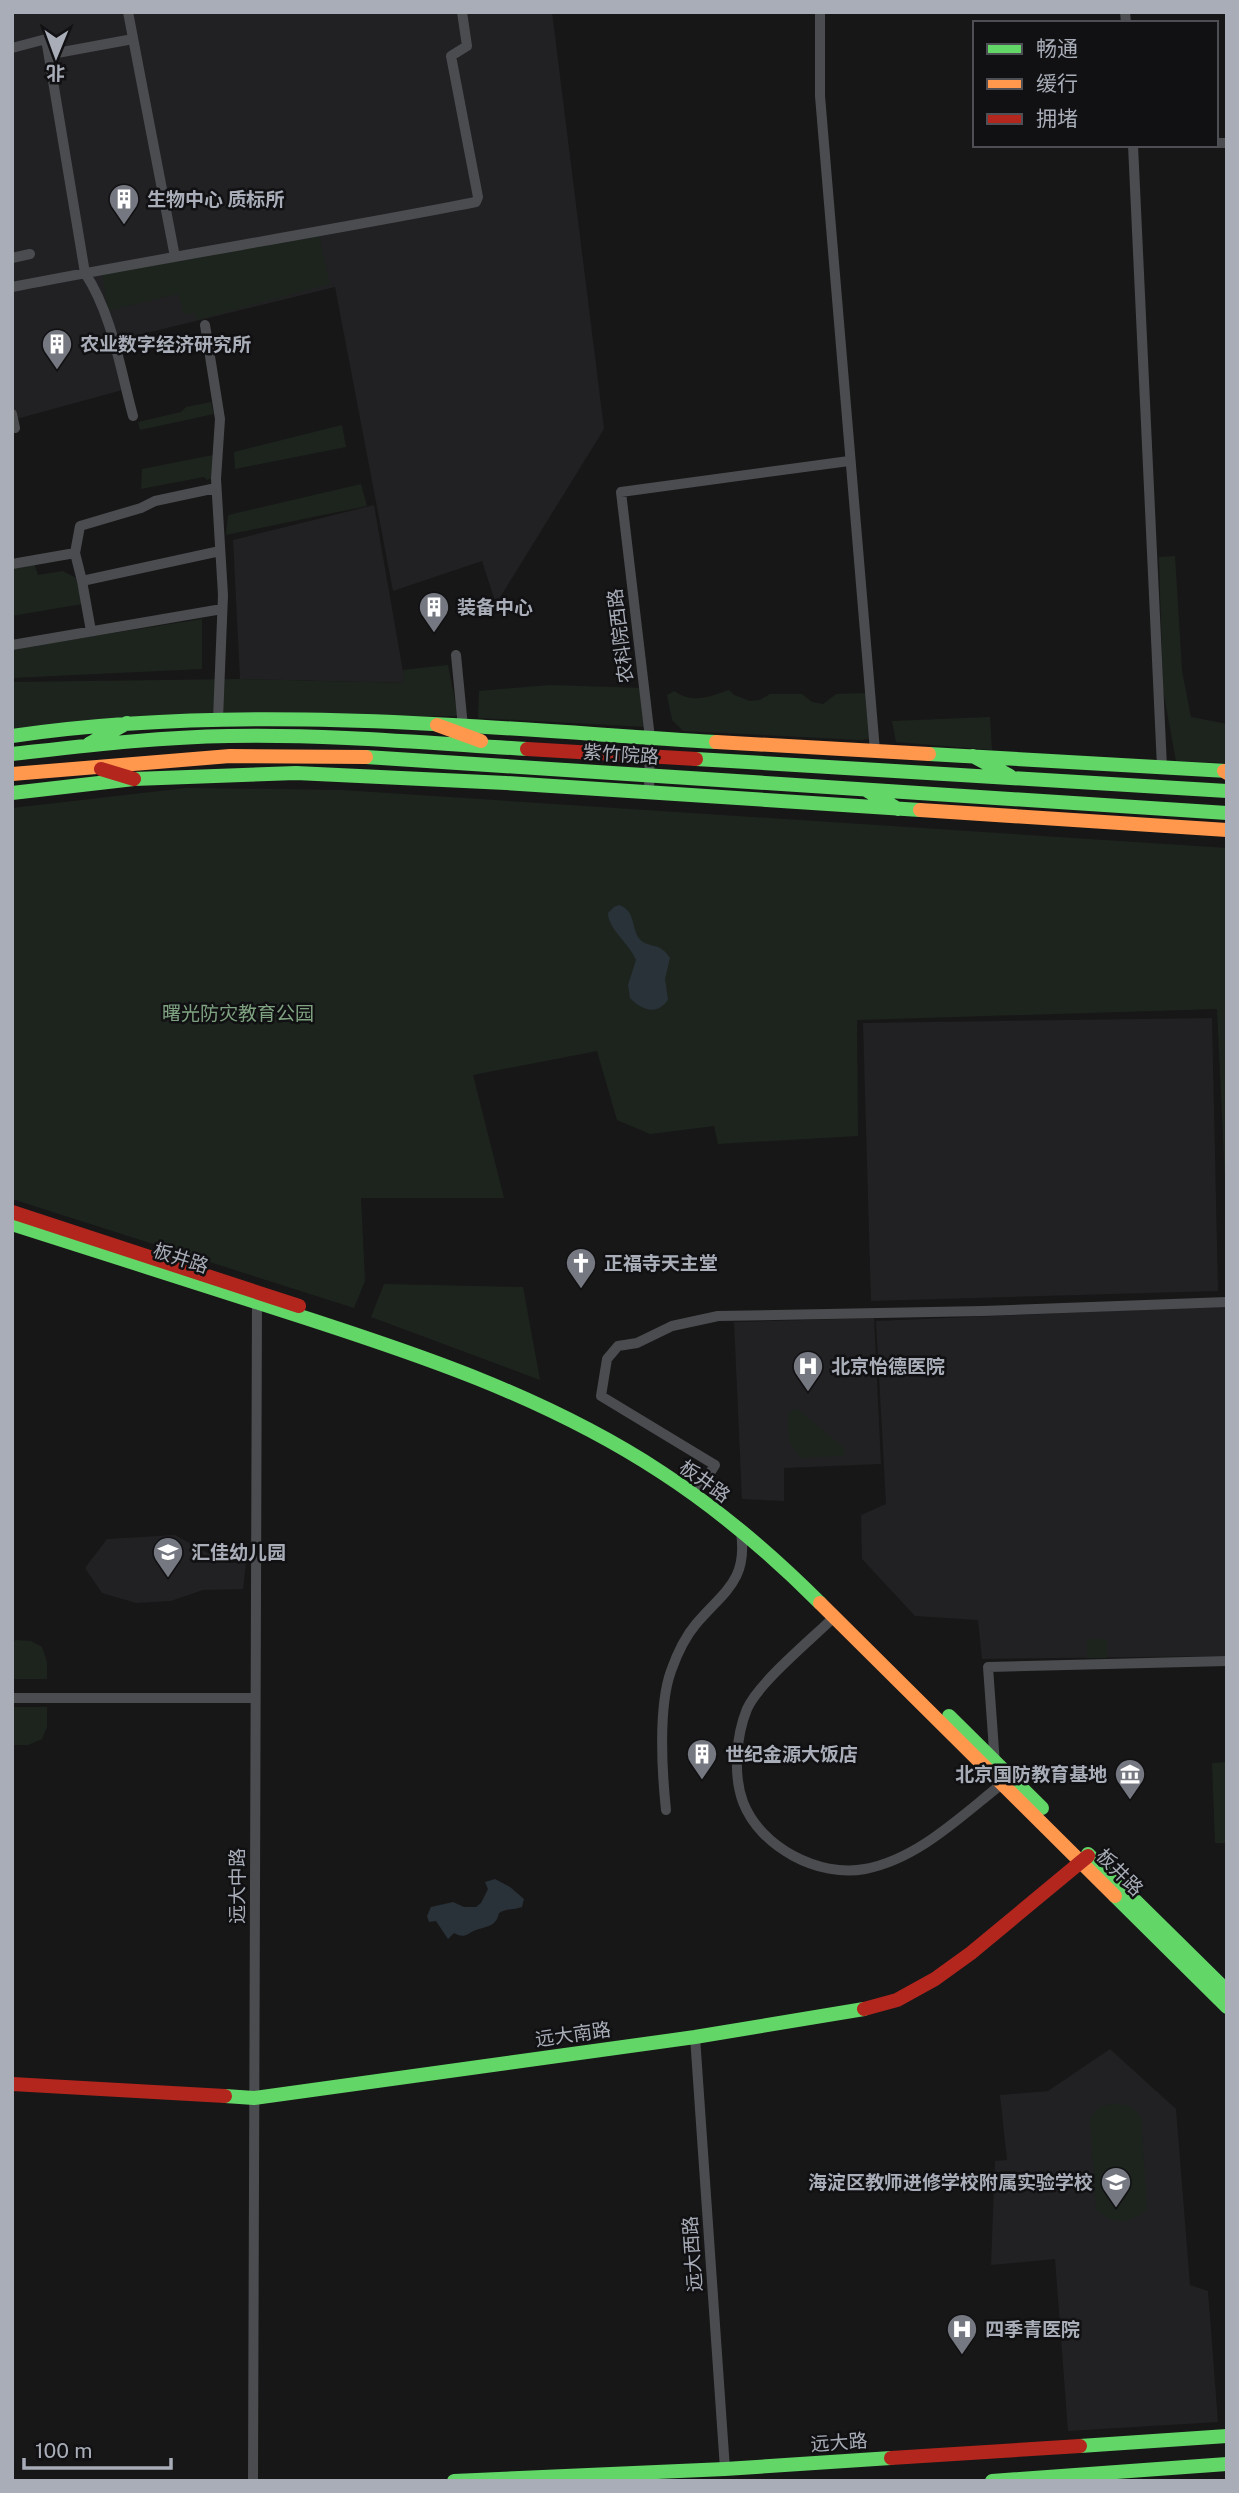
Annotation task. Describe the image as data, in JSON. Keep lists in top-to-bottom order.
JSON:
{
  "streets": {
    "street": [
      "农科院西路",
      "紫竹院路",
      "板井路",
      "远大中路",
      "远大南路",
      "远大西路",
      "远大路"
    ]
  },
  "crossings": [
    ["农科院西路", "紫竹院路"],
    ["板井路", "远大中路"],
    ["板井路", "远大南路"],
    ["远大中路", "远大南路"],
    ["远大南路", "远大西路"],
    ["远大西路", "远大路"]
  ],
  "parks": ["曙光防灾教育公园"],
  "places": {
    "building": [
      "生物中心 质标所",
      "农业数字经济研究所",
      "装备中心",
      "世纪金源大饭店"
    ],
    "church": ["正福寺天主堂"],
    "hospital": ["北京怡德医院", "四季青医院"],
    "school or university": ["汇佳幼儿园", "海淀区教师进修学校附属实验学校"],
    "museum": ["北京国防教育基地"]
  },
  "legend": ["畅通", "缓行", "拥堵"],
  "scale_bar": "100 m",
  "north": "bottom"
}
